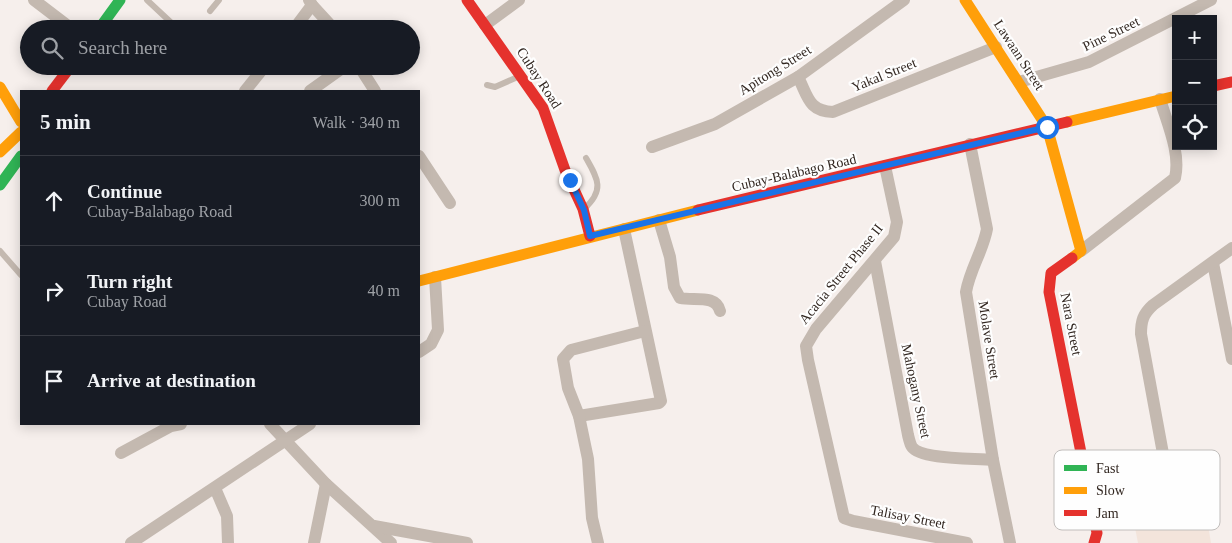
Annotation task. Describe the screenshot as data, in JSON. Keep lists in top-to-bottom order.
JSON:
{
  "streets": {
    "main road": [
      "Lawaan Street",
      "Cubay Road",
      "Cubay-Balabago Road",
      "Nara Street"
    ],
    "street": [
      "Pine Street",
      "Apitong Street",
      "Yakal Street",
      "Acacia Street Phase II",
      "Molave Street",
      "Mahogany Street",
      "Talisay Street"
    ]
  },
  "crossings": [
    ["Pine Street", "Lawaan Street"],
    ["Lawaan Street", "Yakal Street"],
    ["Lawaan Street", "Cubay-Balabago Road"],
    ["Apitong Street", "Yakal Street"],
    ["Cubay Road", "Cubay-Balabago Road"],
    ["Cubay-Balabago Road", "Acacia Street Phase II"],
    ["Cubay-Balabago Road", "Molave Street"],
    ["Acacia Street Phase II", "Mahogany Street"],
    ["Acacia Street Phase II", "Talisay Street"],
    ["Molave Street", "Mahogany Street"]
  ],
  "legend": ["Fast", "Slow", "Jam"],
  "page": {
    "map_buttons": ["+", "−"],
    "search": "Search here",
    "heading": ["5 min", "Walk · 340 m"],
    "list": [
      ["Continue", "Cubay-Balabago Road", "300 m"],
      ["Turn right", "Cubay Road", "40 m"],
      "Arrive at destination"
    ]
  }
}
